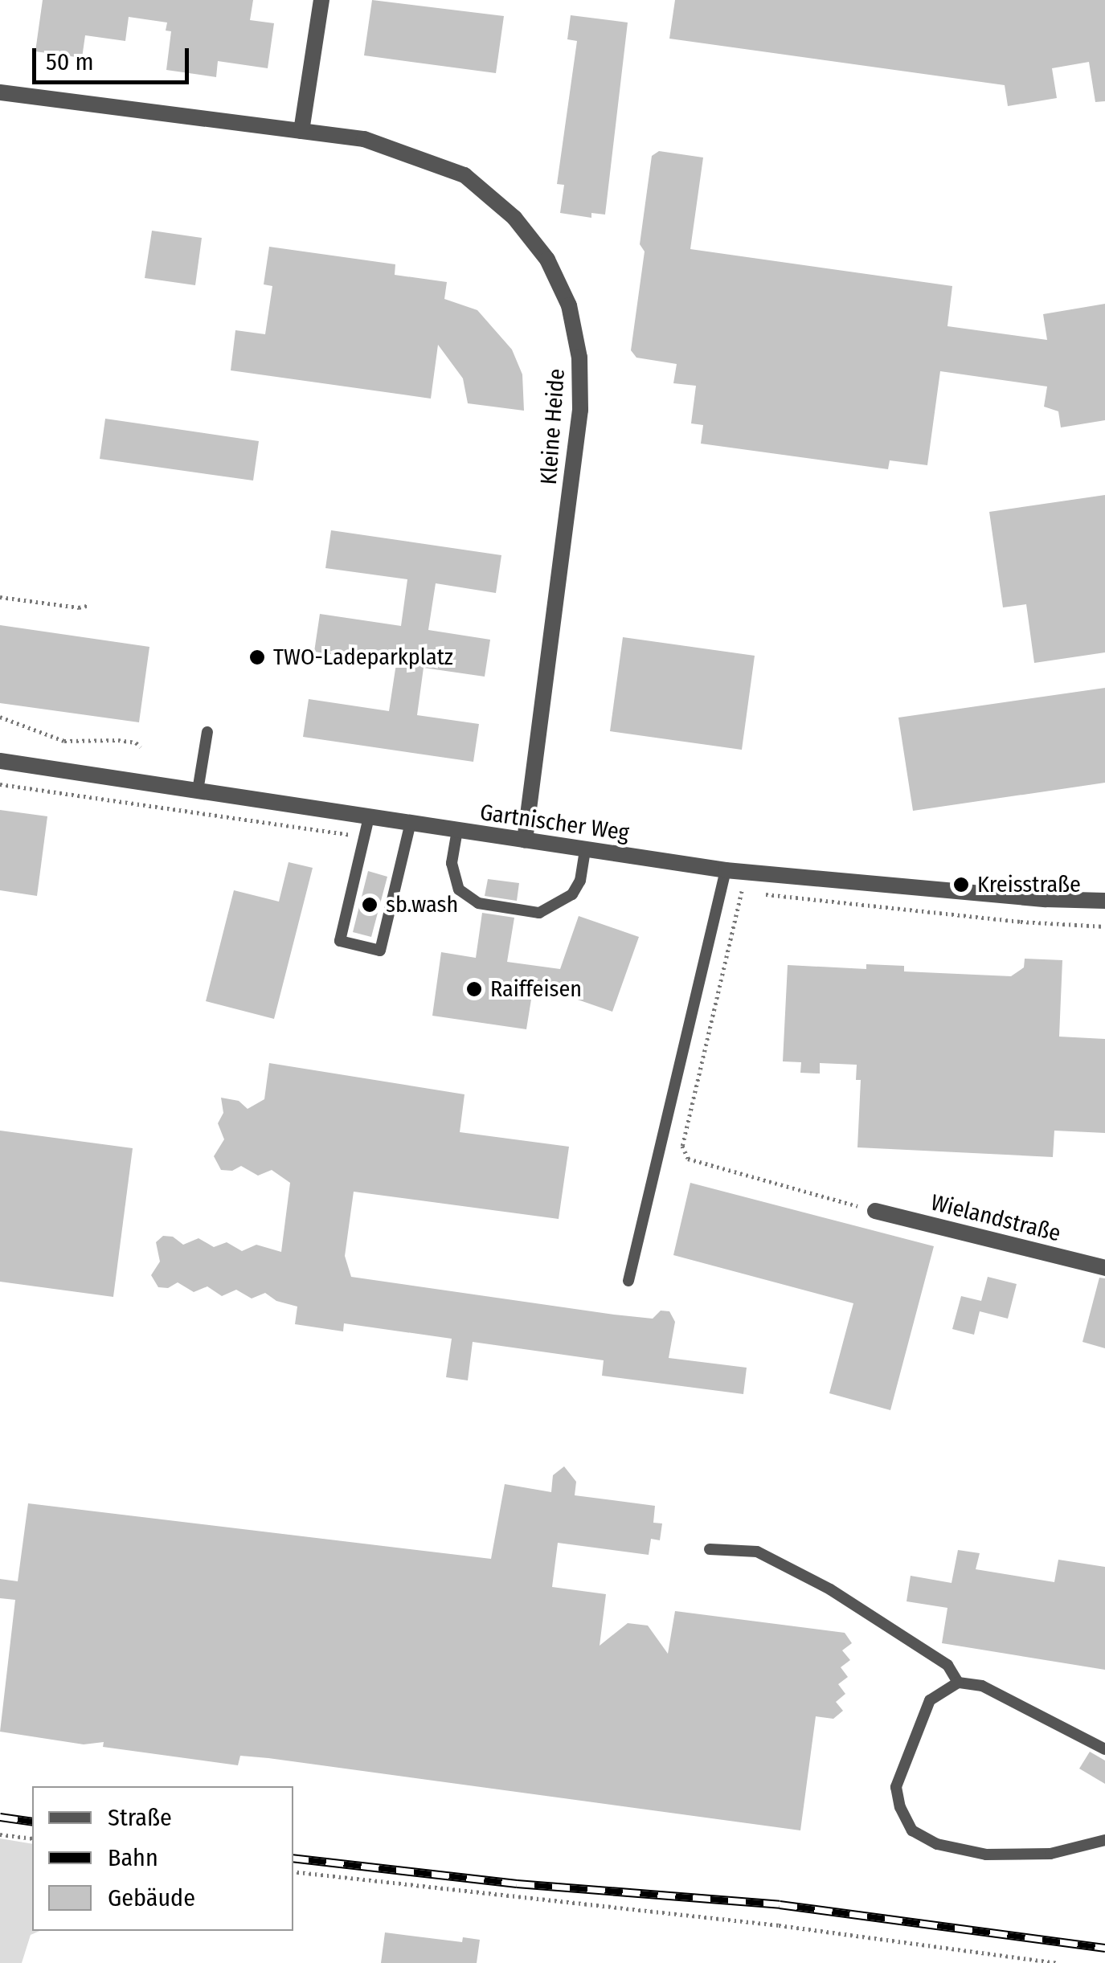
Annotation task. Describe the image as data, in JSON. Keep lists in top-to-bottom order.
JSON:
{
  "streets": {
    "street": ["Kleine Heide", "Gartnischer Weg", "Wielandstraße"]
  },
  "crossings": [
    ["Kleine Heide", "Gartnischer Weg"]
  ],
  "places": [
    "TWO-Ladeparkplatz",
    "Kreisstraße",
    "sb.wash",
    "Raiffeisen"
  ],
  "legend": ["Straße", "Bahn", "Gebäude"],
  "scale_bar": "50 m"
}
